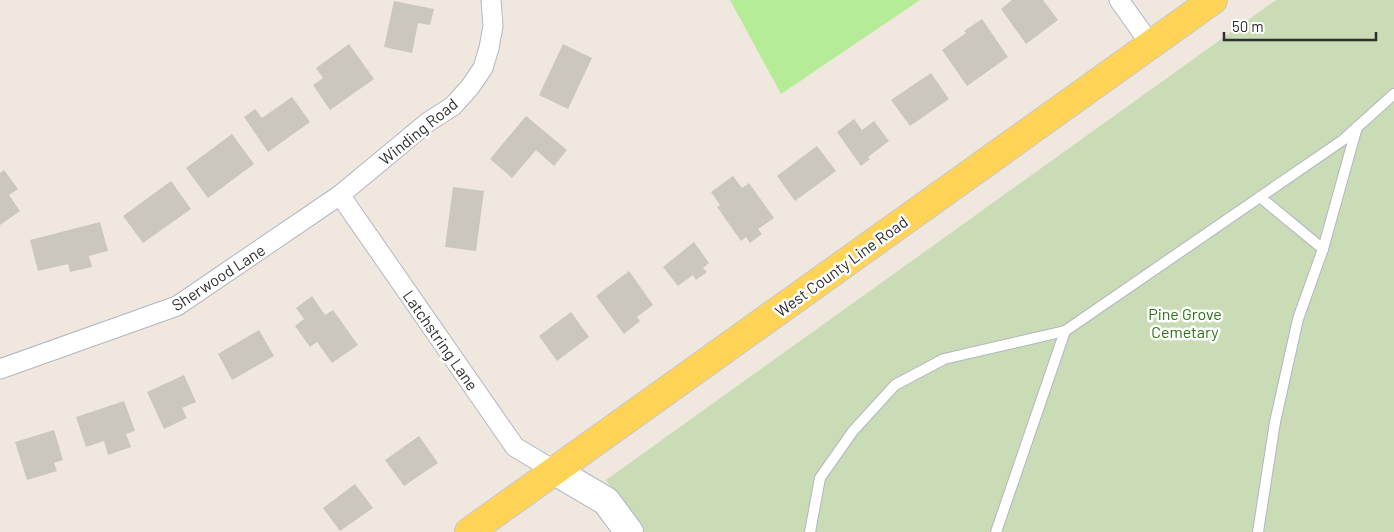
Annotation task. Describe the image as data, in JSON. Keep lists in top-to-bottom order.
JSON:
{
  "streets": {
    "main road": ["West County Line Road"],
    "street": ["Winding Road", "Sherwood Lane", "Latchstring Lane"]
  },
  "crossings": [
    ["Winding Road", "Sherwood Lane"],
    ["Winding Road", "Latchstring Lane"],
    ["West County Line Road", "Latchstring Lane"],
    ["Sherwood Lane", "Latchstring Lane"]
  ],
  "parks": ["Pine Grove Cemetary"],
  "scale_bar": "50 m"
}
